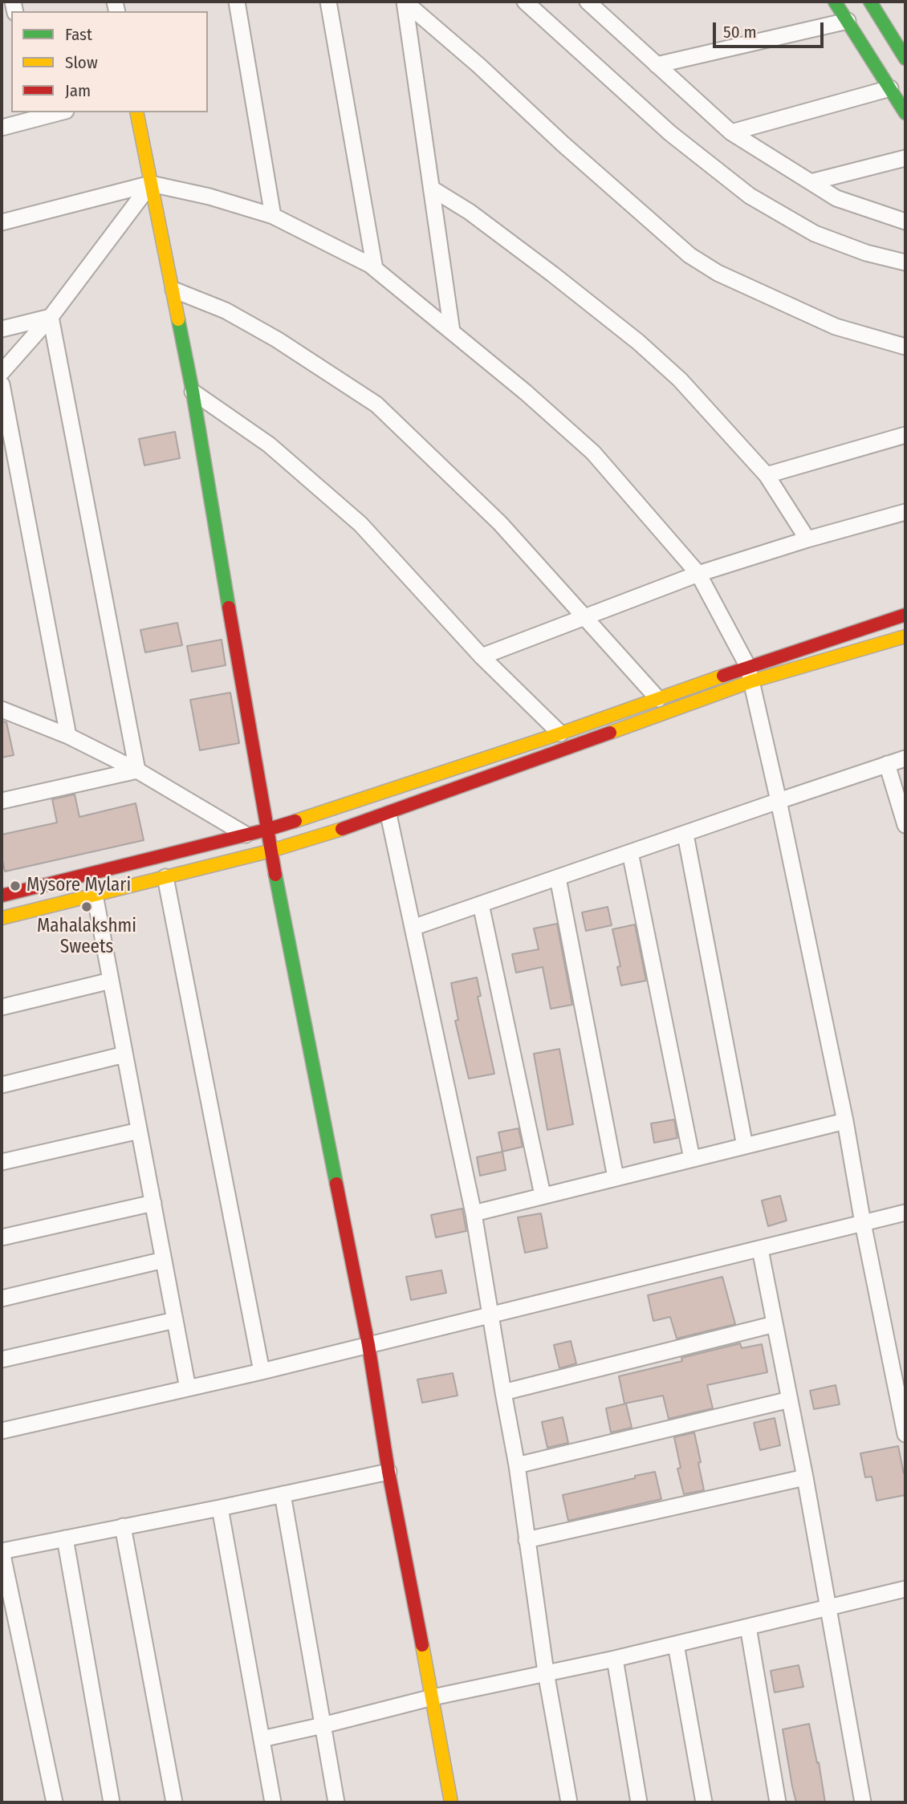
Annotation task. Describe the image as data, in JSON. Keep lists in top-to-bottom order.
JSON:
{
  "places": ["Mysore Mylari", "Mahalakshmi Sweets"],
  "legend": ["Fast", "Slow", "Jam"],
  "scale_bar": "50 m"
}
